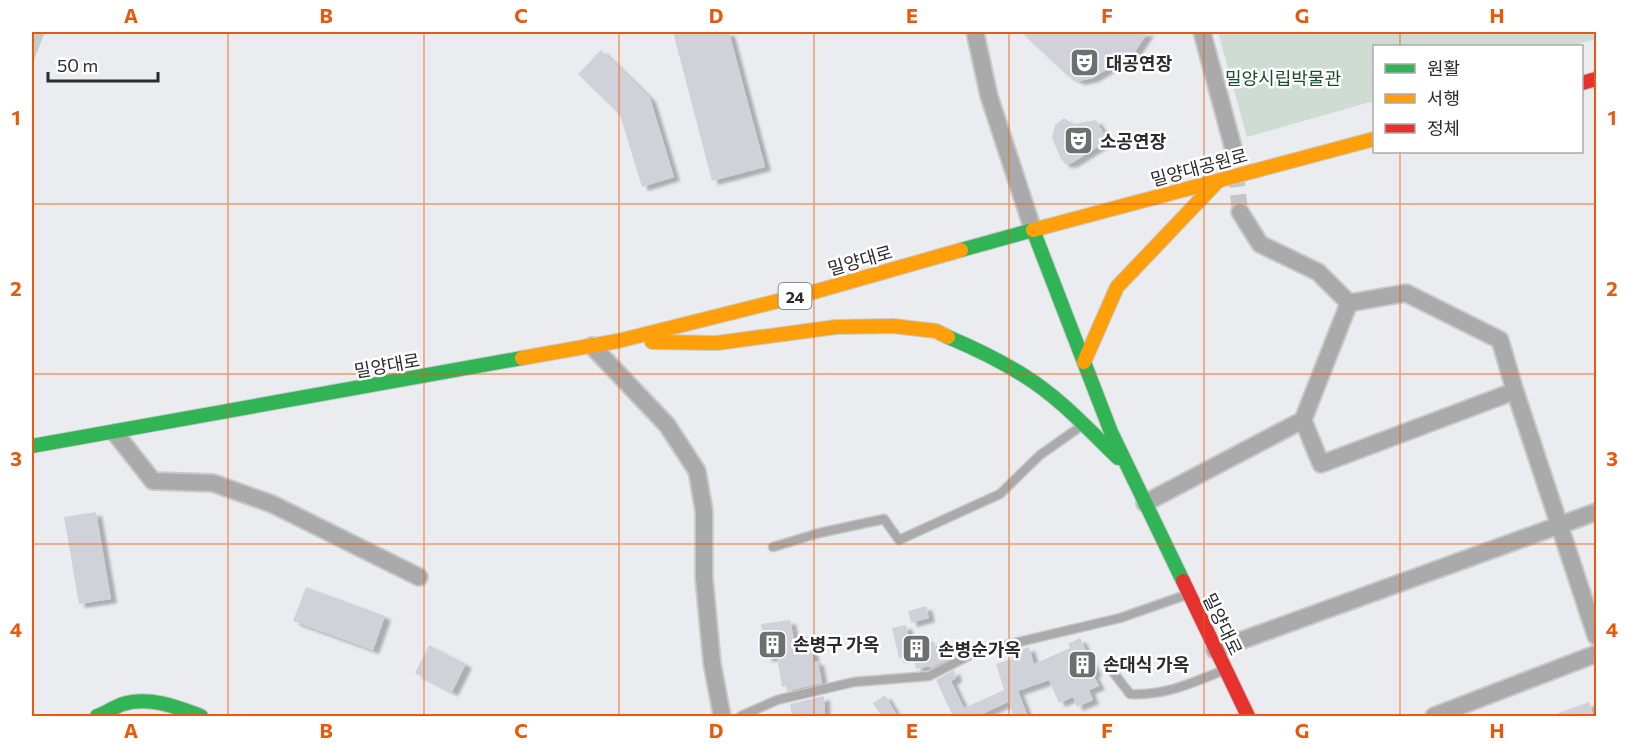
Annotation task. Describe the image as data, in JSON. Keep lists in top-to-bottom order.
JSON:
{
  "streets": {
    "main road": ["밀양대공원로", "밀양대로", "24"]
  },
  "crossings": [
    ["밀양대공원로", "밀양대로"]
  ],
  "parks": ["밀양시립박물관"],
  "places": {
    "theatre": ["대공연장", "소공연장"],
    "building": ["손병구 가옥", "손병순가옥", "손대식 가옥"]
  },
  "legend": ["원활", "서행", "정체"],
  "scale_bar": "50 m",
  "grid": {
    "columns": [
      "A",
      "B",
      "C",
      "D",
      "E",
      "F",
      "G",
      "H"
    ],
    "rows": [
      "1",
      "2",
      "3",
      "4"
    ]
  }
}
